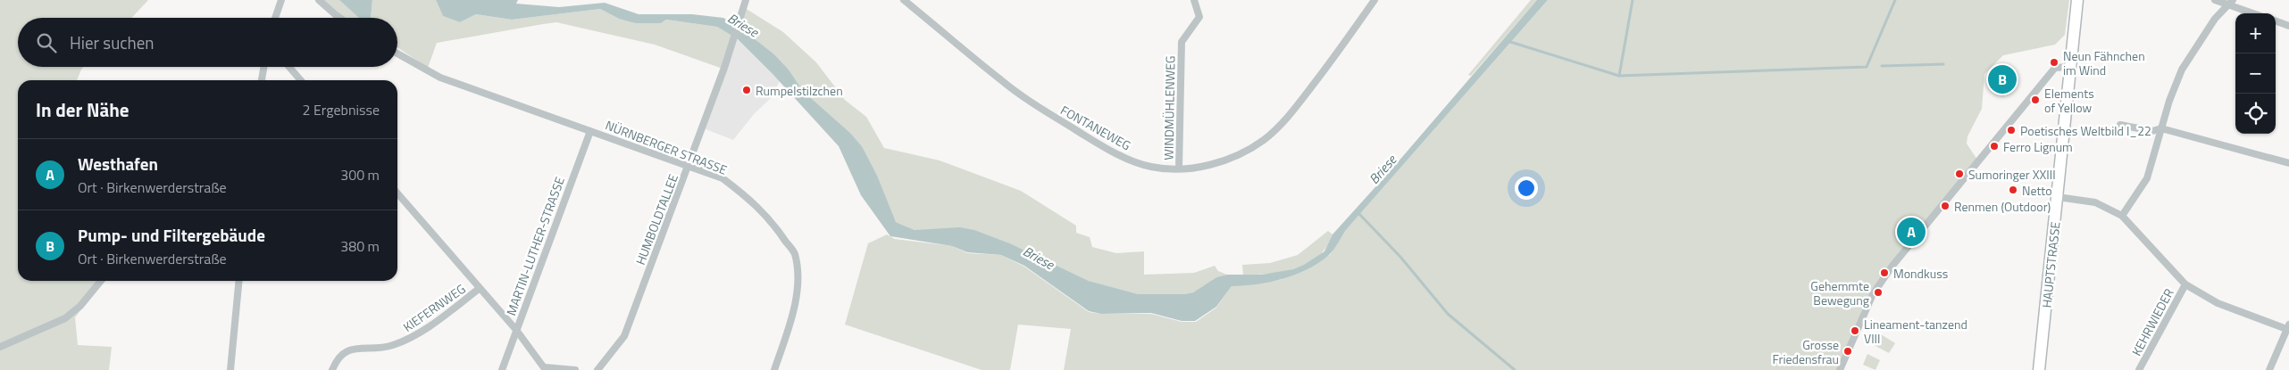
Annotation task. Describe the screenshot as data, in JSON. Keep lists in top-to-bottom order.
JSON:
{
  "streets": {
    "main road": ["HAUPTSTRASSE"],
    "street": [
      "WINDMÜHLENWEG",
      "FONTANEWEG",
      "NÜRNBERGER STRASSE",
      "HUMBOLDTALLEE",
      "MARTIN-LUTHER-STRASSE",
      "KIEFERNWEG",
      "KEHRWIEDER"
    ]
  },
  "crossings": [
    ["WINDMÜHLENWEG", "FONTANEWEG"],
    ["NÜRNBERGER STRASSE", "HUMBOLDTALLEE"],
    ["NÜRNBERGER STRASSE", "MARTIN-LUTHER-STRASSE"]
  ],
  "water": ["Briese"],
  "places": [
    "Neun Fähnchen im Wind",
    "Rumpelstilzchen",
    "Elements of Yellow",
    "Poetisches Weltbild I_22",
    "Ferro Lignum",
    "Sumoringer XXIII",
    "Netto",
    "Renmen (Outdoor)",
    "Mondkuss",
    "Gehemmte Bewegung",
    "Lineament-tanzend VIII",
    "Grosse Friedensfrau"
  ],
  "page": {
    "map_buttons": ["+", "−"],
    "search": "Hier suchen",
    "pins": ["B", "A"],
    "heading": ["In der Nähe", "2 Ergebnisse"],
    "list": [
      {
        "mark": "A",
        "name": "Westhafen",
        "note": "Ort · Birkenwerderstraße",
        "value": "300 m"
      },
      {
        "mark": "B",
        "name": "Pump- und Filtergebäude",
        "note": "Ort · Birkenwerderstraße",
        "value": "380 m"
      }
    ]
  }
}
